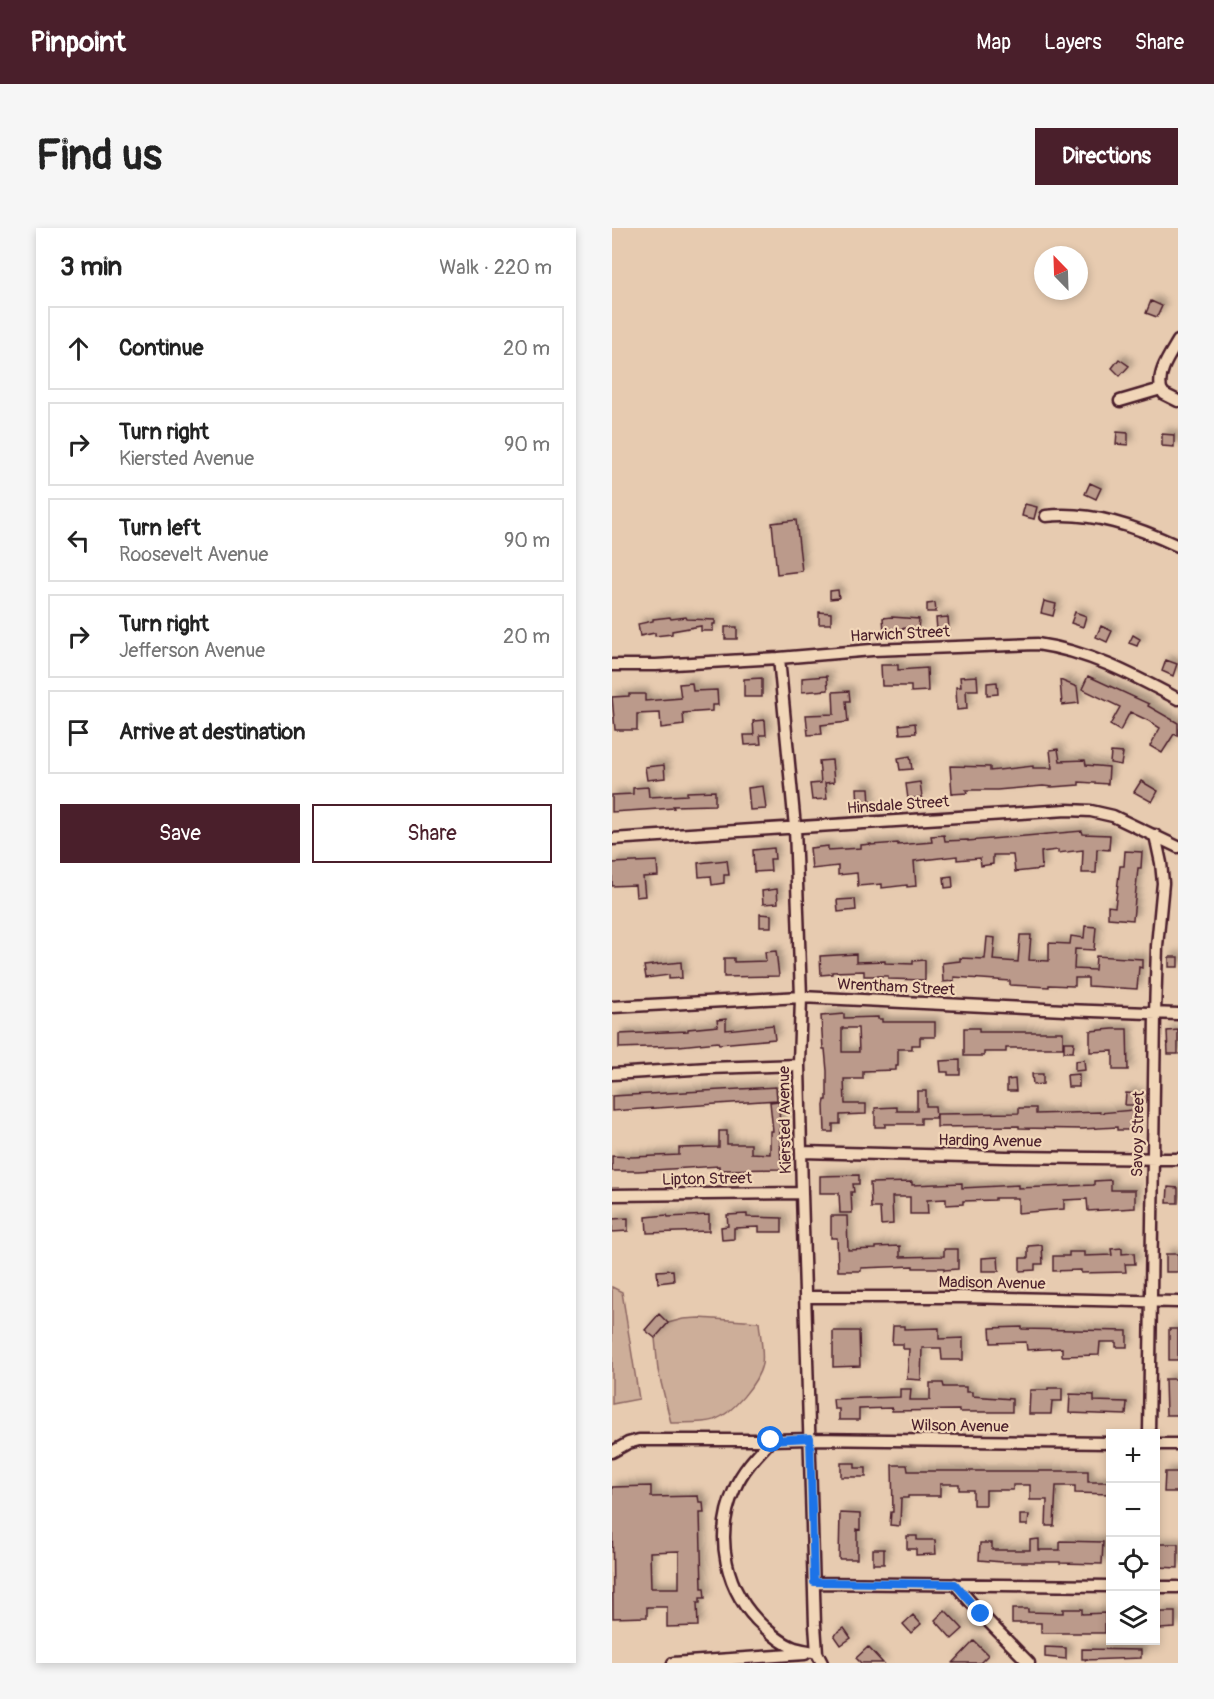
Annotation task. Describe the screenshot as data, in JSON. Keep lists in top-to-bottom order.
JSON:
{
  "streets": {
    "street": [
      "Harwich Street",
      "Hinsdale Street",
      "Wrentham Street",
      "Kiersted Avenue",
      "Savoy Street",
      "Harding Avenue",
      "Lipton Street",
      "Madison Avenue",
      "Wilson Avenue"
    ]
  },
  "crossings": [
    ["Harwich Street", "Kiersted Avenue"],
    ["Hinsdale Street", "Kiersted Avenue"],
    ["Hinsdale Street", "Savoy Street"],
    ["Wrentham Street", "Kiersted Avenue"],
    ["Wrentham Street", "Savoy Street"],
    ["Kiersted Avenue", "Harding Avenue"],
    ["Kiersted Avenue", "Lipton Street"],
    ["Kiersted Avenue", "Madison Avenue"],
    ["Kiersted Avenue", "Wilson Avenue"],
    ["Savoy Street", "Harding Avenue"],
    ["Savoy Street", "Madison Avenue"]
  ],
  "north": "top left",
  "page": {
    "header": "Pinpoint",
    "nav": ["Map", "Layers", "Share"],
    "buttons": [
      "Directions",
      ["Save", "Share"]
    ],
    "title": "Find us",
    "heading": ["3 min", "Walk · 220 m"],
    "list": [
      ["Continue", "20 m"],
      ["Turn right", "Kiersted Avenue", "90 m"],
      ["Turn left", "Roosevelt Avenue", "90 m"],
      ["Turn right", "Jefferson Avenue", "20 m"],
      "Arrive at destination"
    ],
    "map_buttons": ["+", "−"]
  }
}
